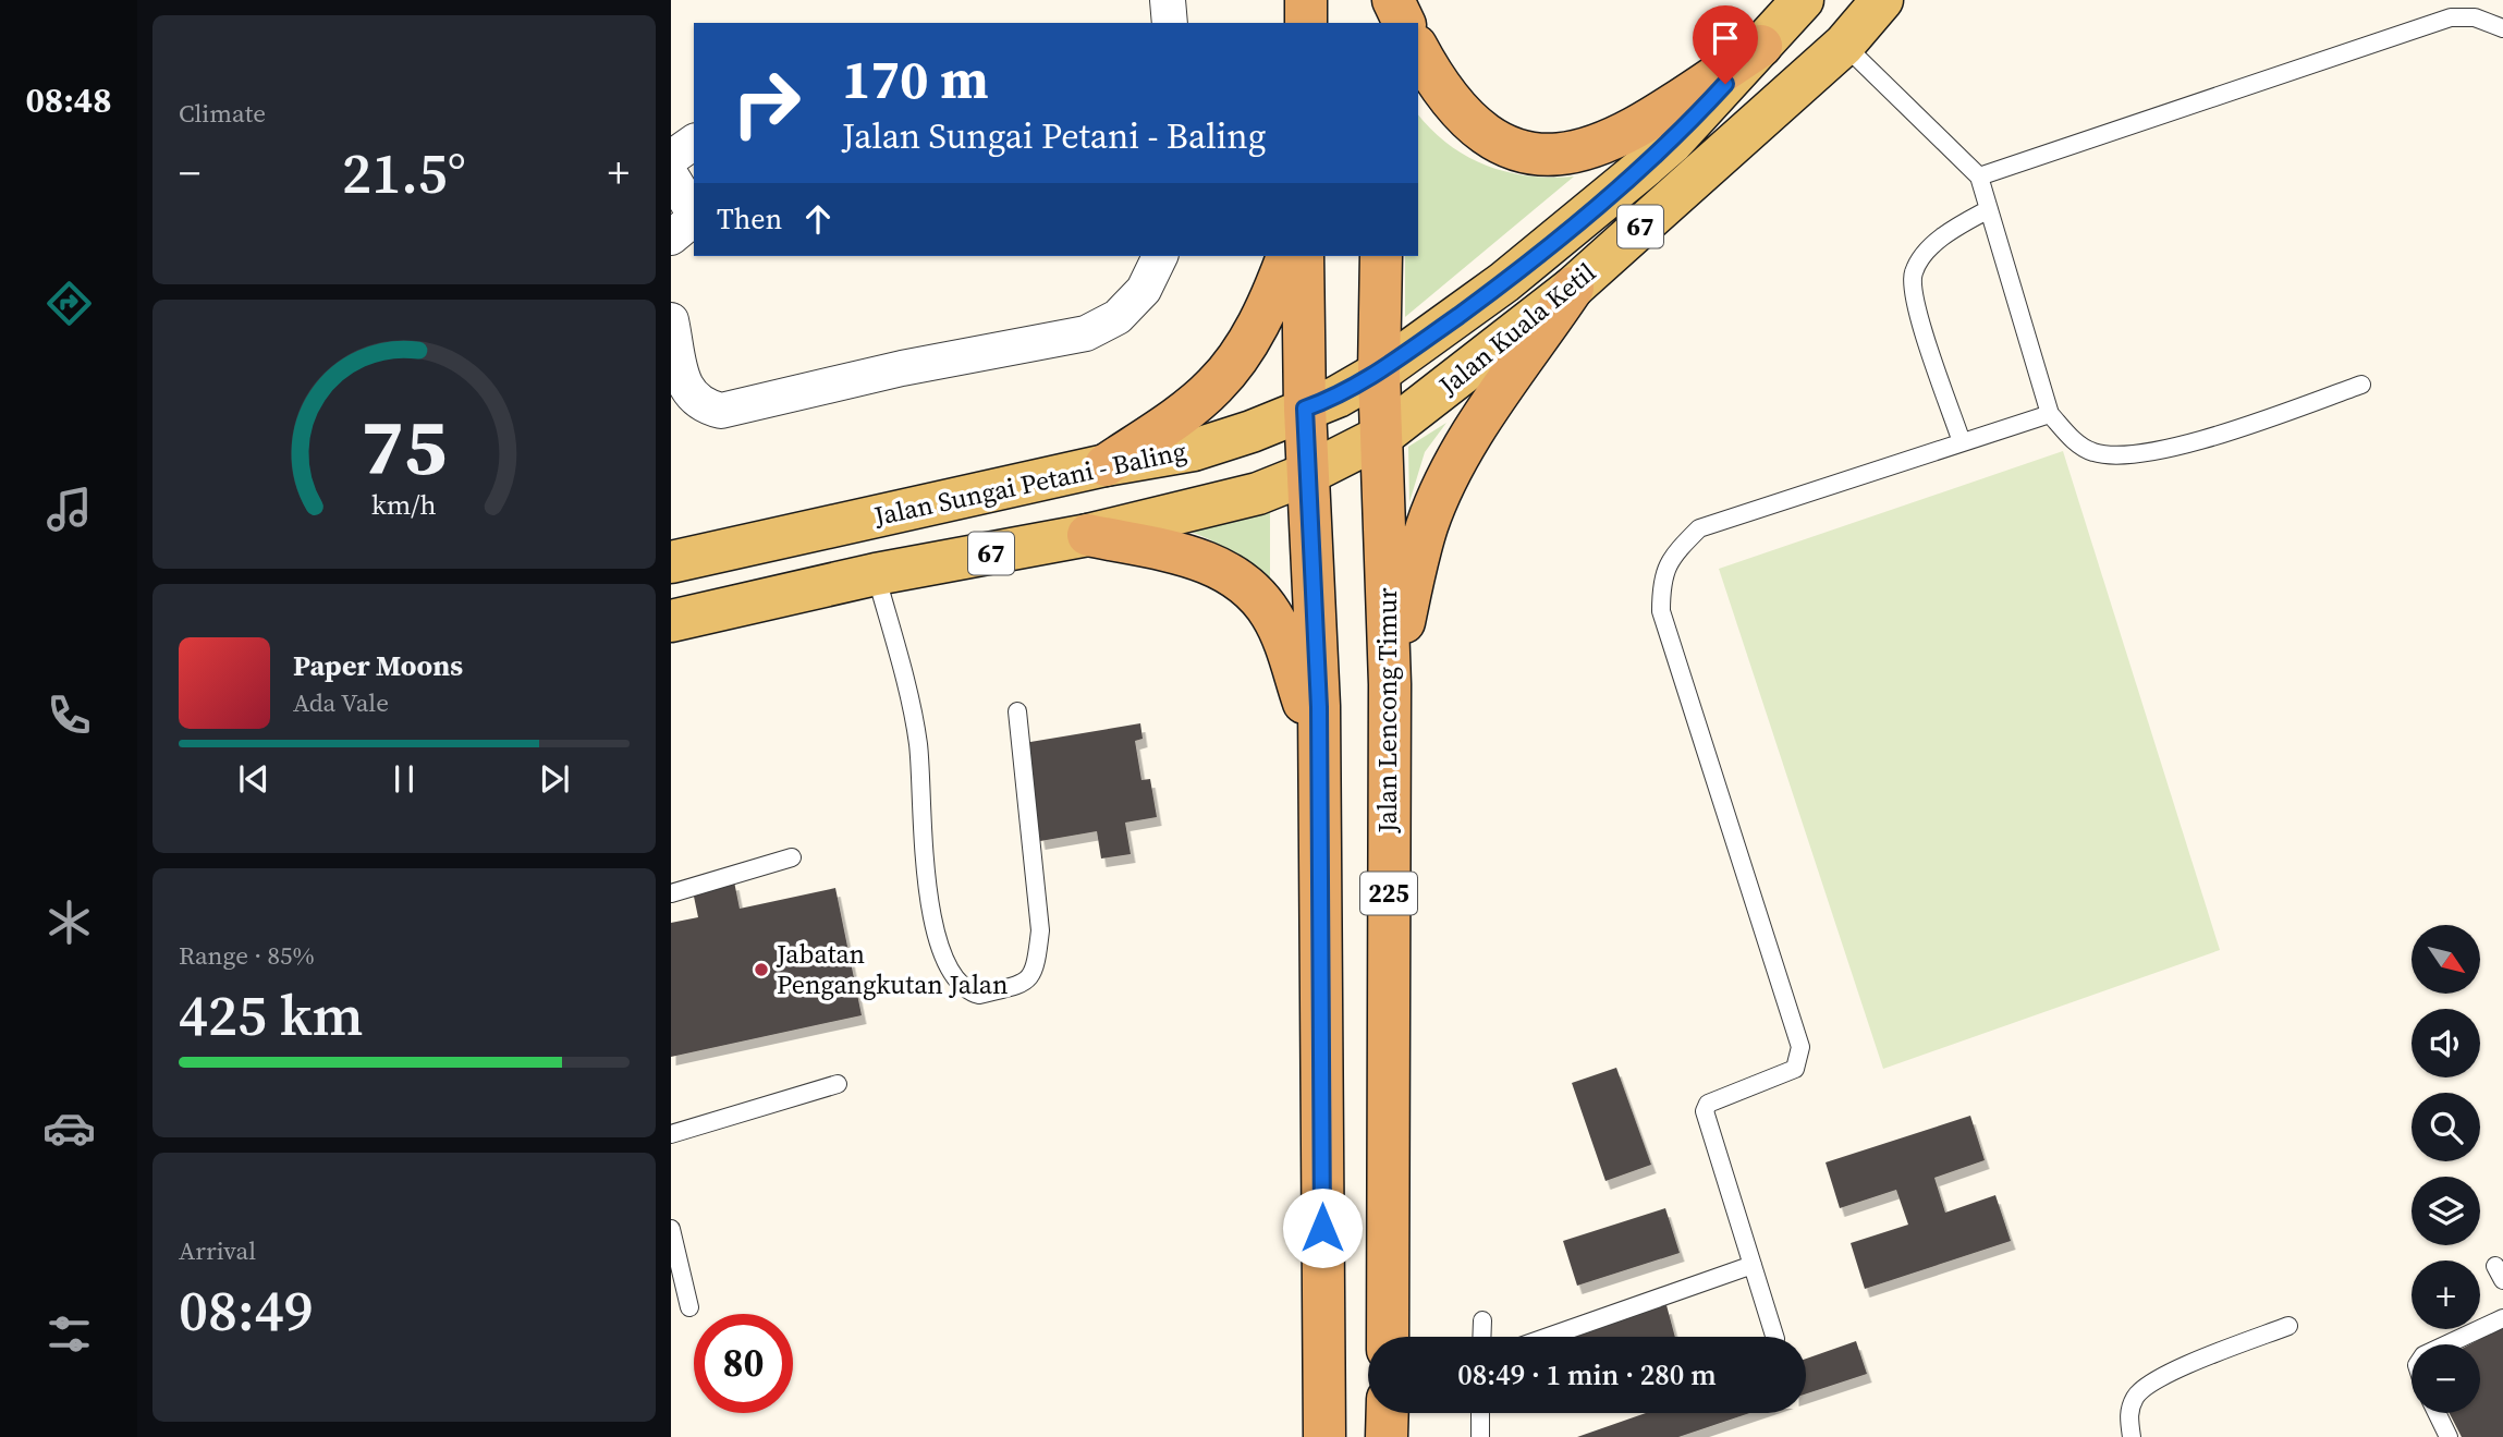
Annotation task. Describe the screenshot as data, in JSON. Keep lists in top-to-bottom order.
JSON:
{
  "streets": {
    "highway": ["Jalan Lencong Timur", "225"],
    "main road": ["67", "Jalan Kuala Ketil", "Jalan Sungai Petani - Baling"]
  },
  "crossings": [
    ["67", "Jalan Kuala Ketil"],
    ["67", "Jalan Lencong Timur"],
    ["Jalan Kuala Ketil", "Jalan Sungai Petani - Baling"],
    ["Jalan Kuala Ketil", "Jalan Lencong Timur"],
    ["Jalan Sungai Petani - Baling", "Jalan Lencong Timur"]
  ],
  "places": ["Jabatan Pengangkutan Jalan"],
  "north": "bottom right",
  "page": {
    "tabs": "08:48",
    "tile": [
      "Climate",
      ["Range · 85%", "425 km"],
      ["Arrival", "08:49"]
    ],
    "turn": ["170 m", "Jalan Sungai Petani - Baling"],
    "heat": ["−", "21.5°", "+"],
    "then": "Then",
    "song": ["Paper Moons", "Ada Vale"],
    "map_buttons": ["+", "−"],
    "limit": "80",
    "trip": "08:49 · 1 min · 280 m",
    "gauge": ["75", "km/h"]
  }
}
